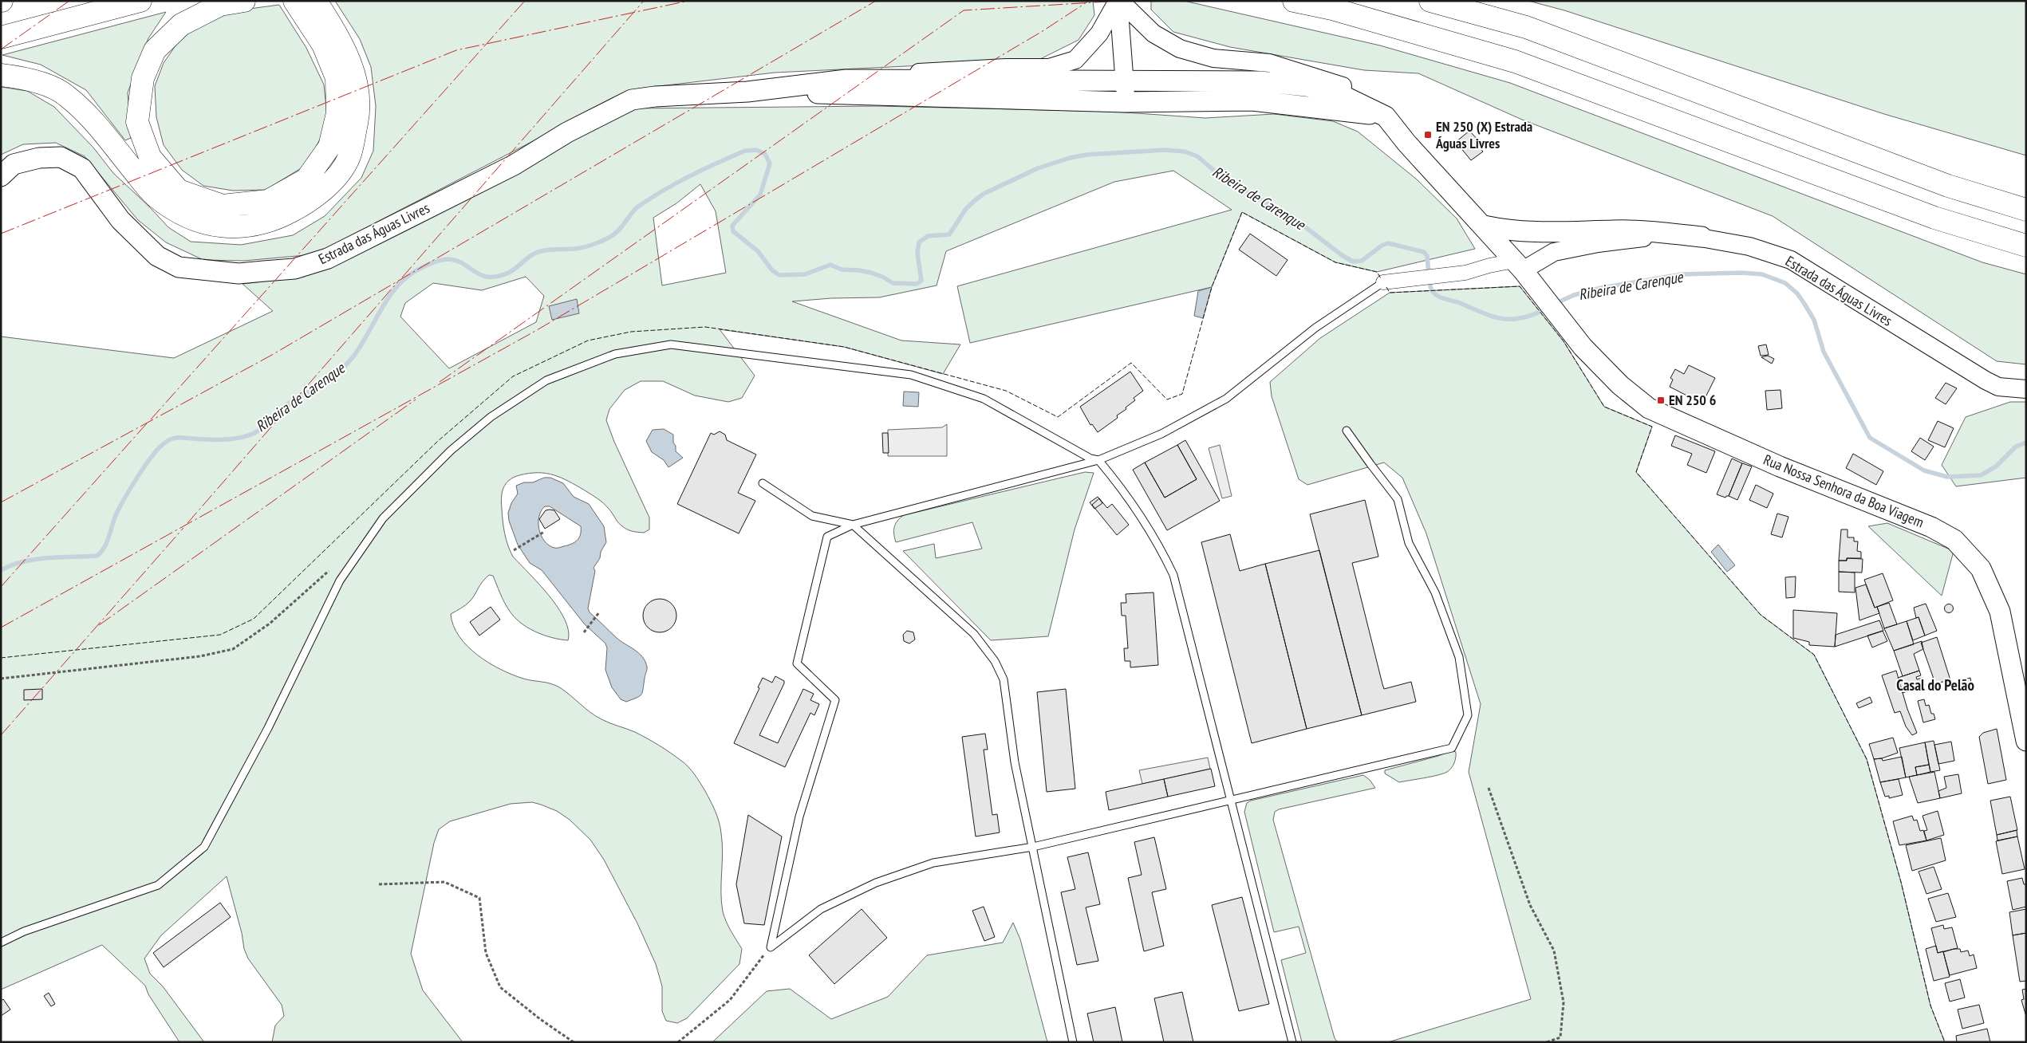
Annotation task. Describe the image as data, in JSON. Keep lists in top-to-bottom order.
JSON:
{
  "streets": {
    "main road": ["Estrada das Águas Livres", "Rua Nossa Senhora da Boa Viagem"]
  },
  "crossings": [
    ["Estrada das Águas Livres", "Rua Nossa Senhora da Boa Viagem"]
  ],
  "districts": ["Casal do Pelão"],
  "water": ["Ribeira de Carenque"],
  "places": {
    "transit": ["EN 250 (X) Estrada Águas Livres", "EN 250 6"]
  }
}
